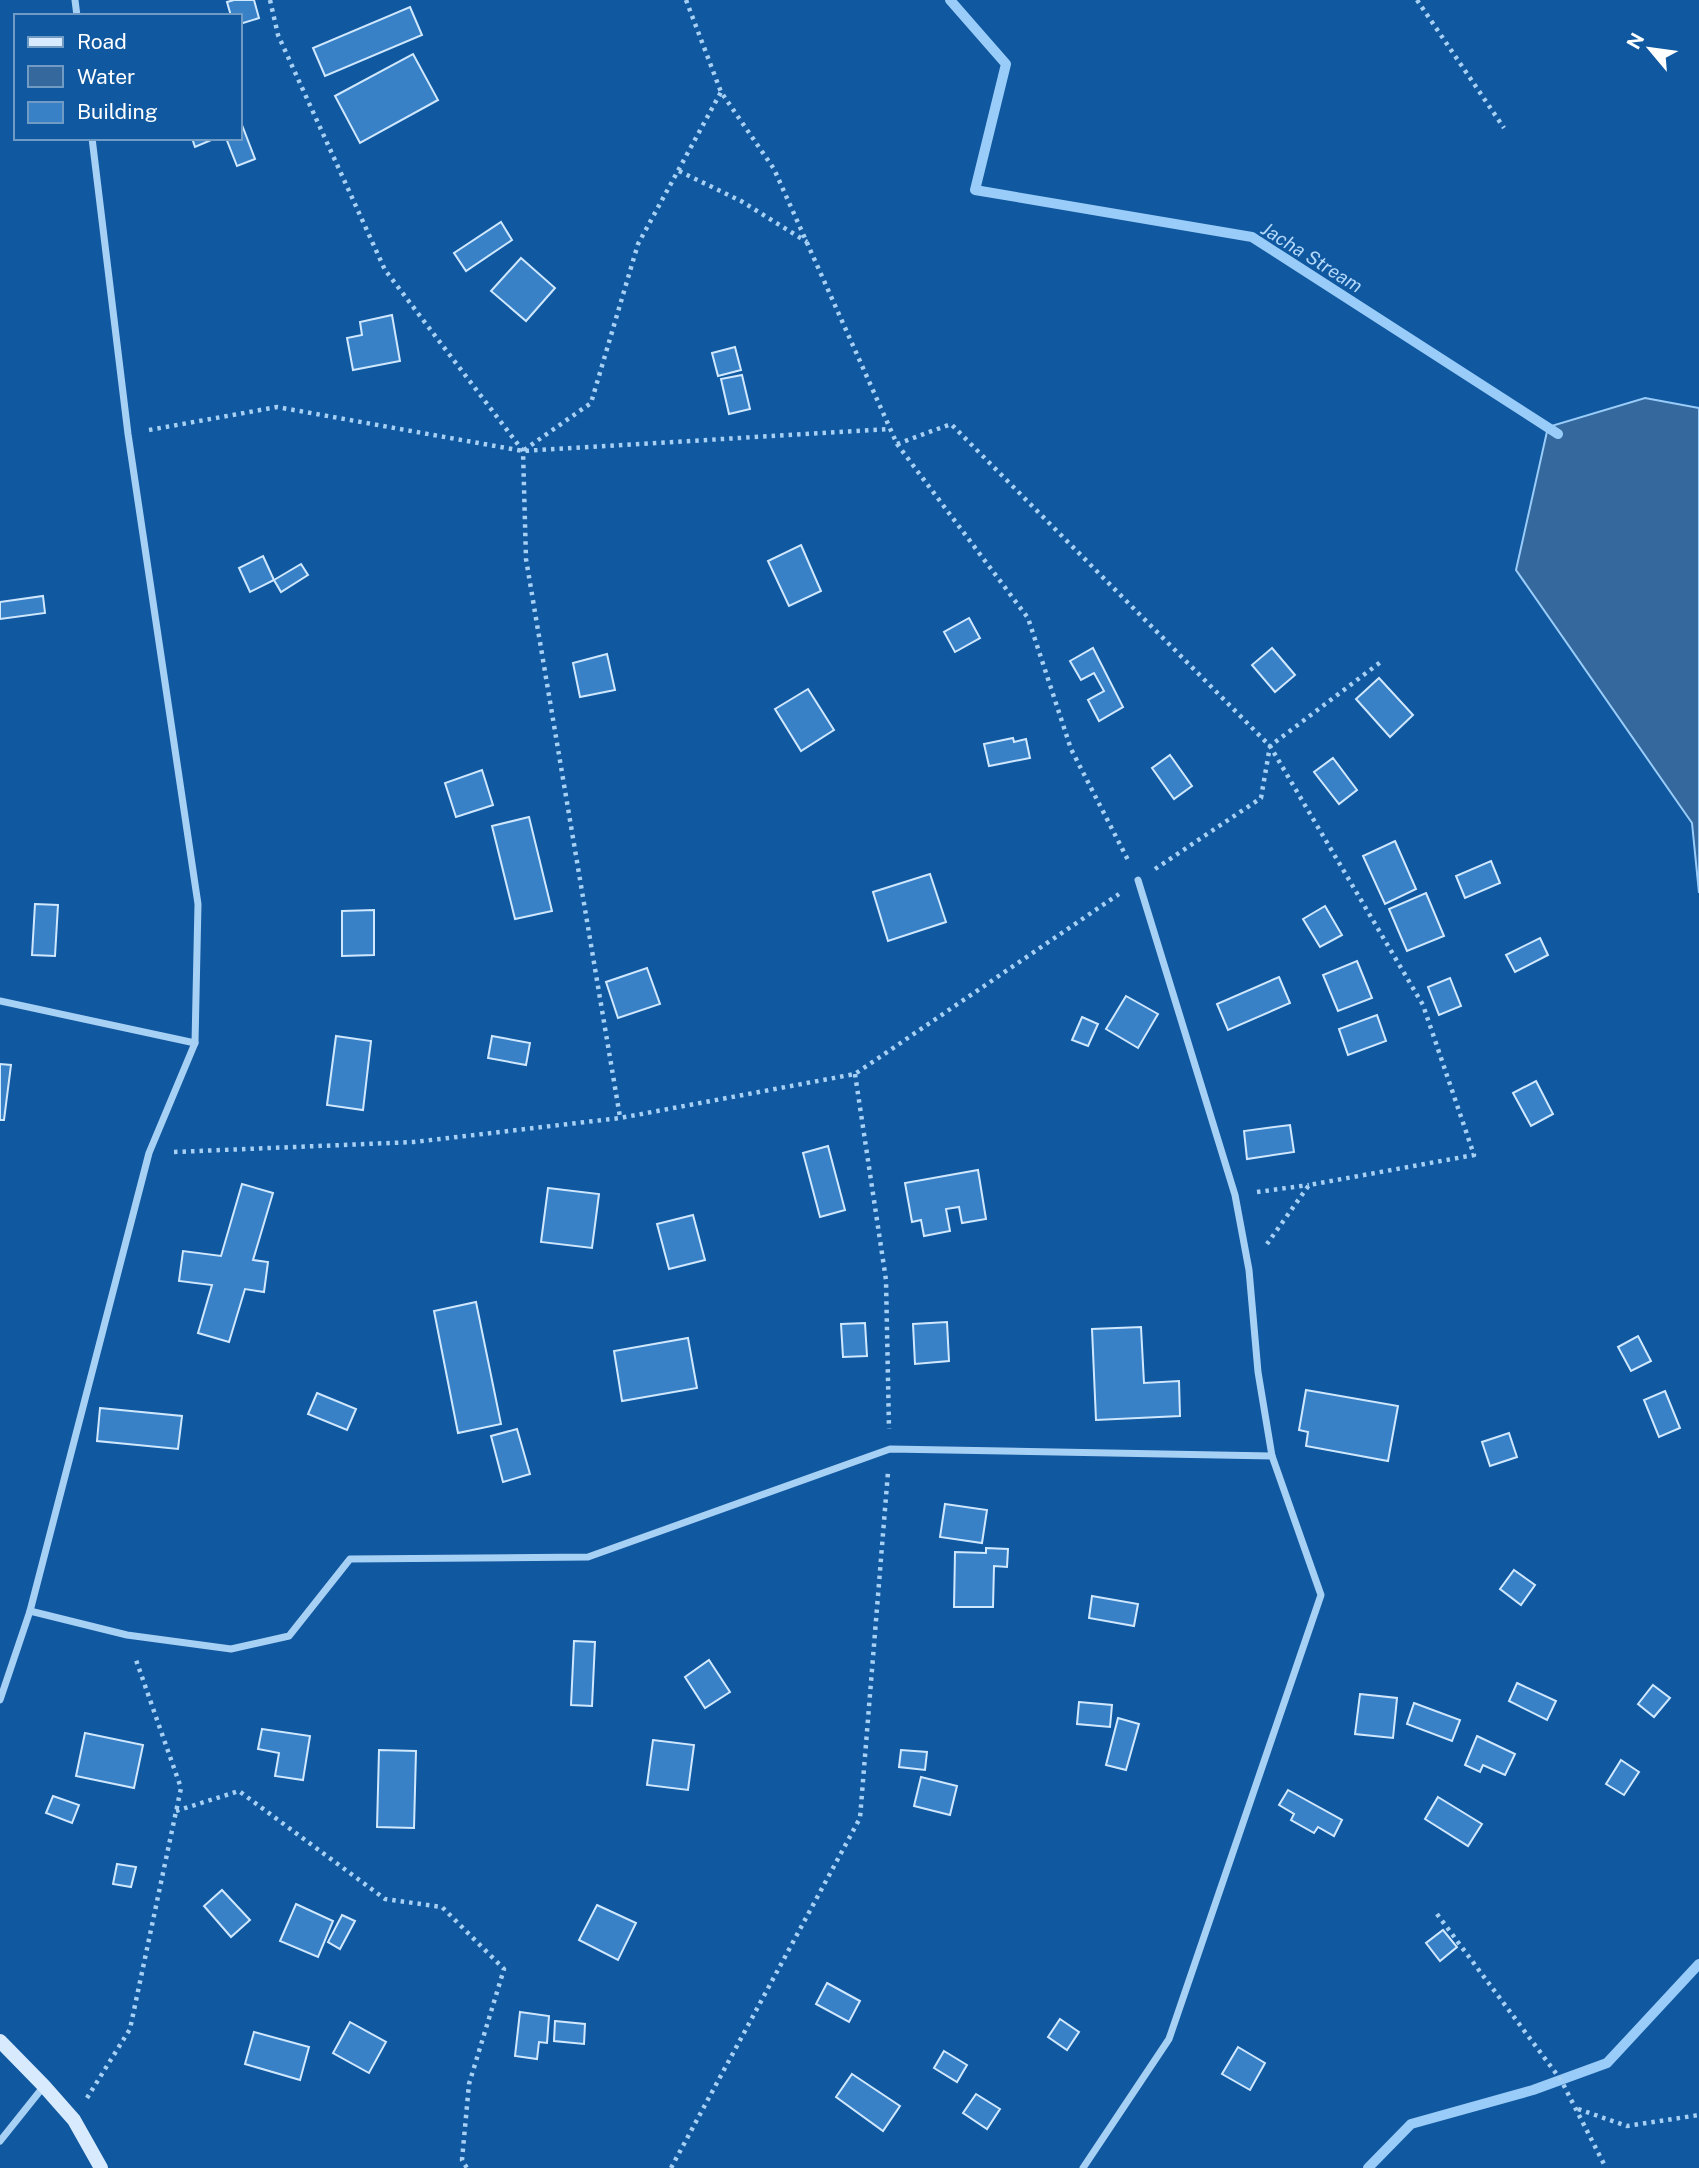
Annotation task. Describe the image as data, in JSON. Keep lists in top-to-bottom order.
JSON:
{
  "water": ["Jacha Stream"],
  "legend": ["Road", "Water", "Building"],
  "north": "top left"
}
